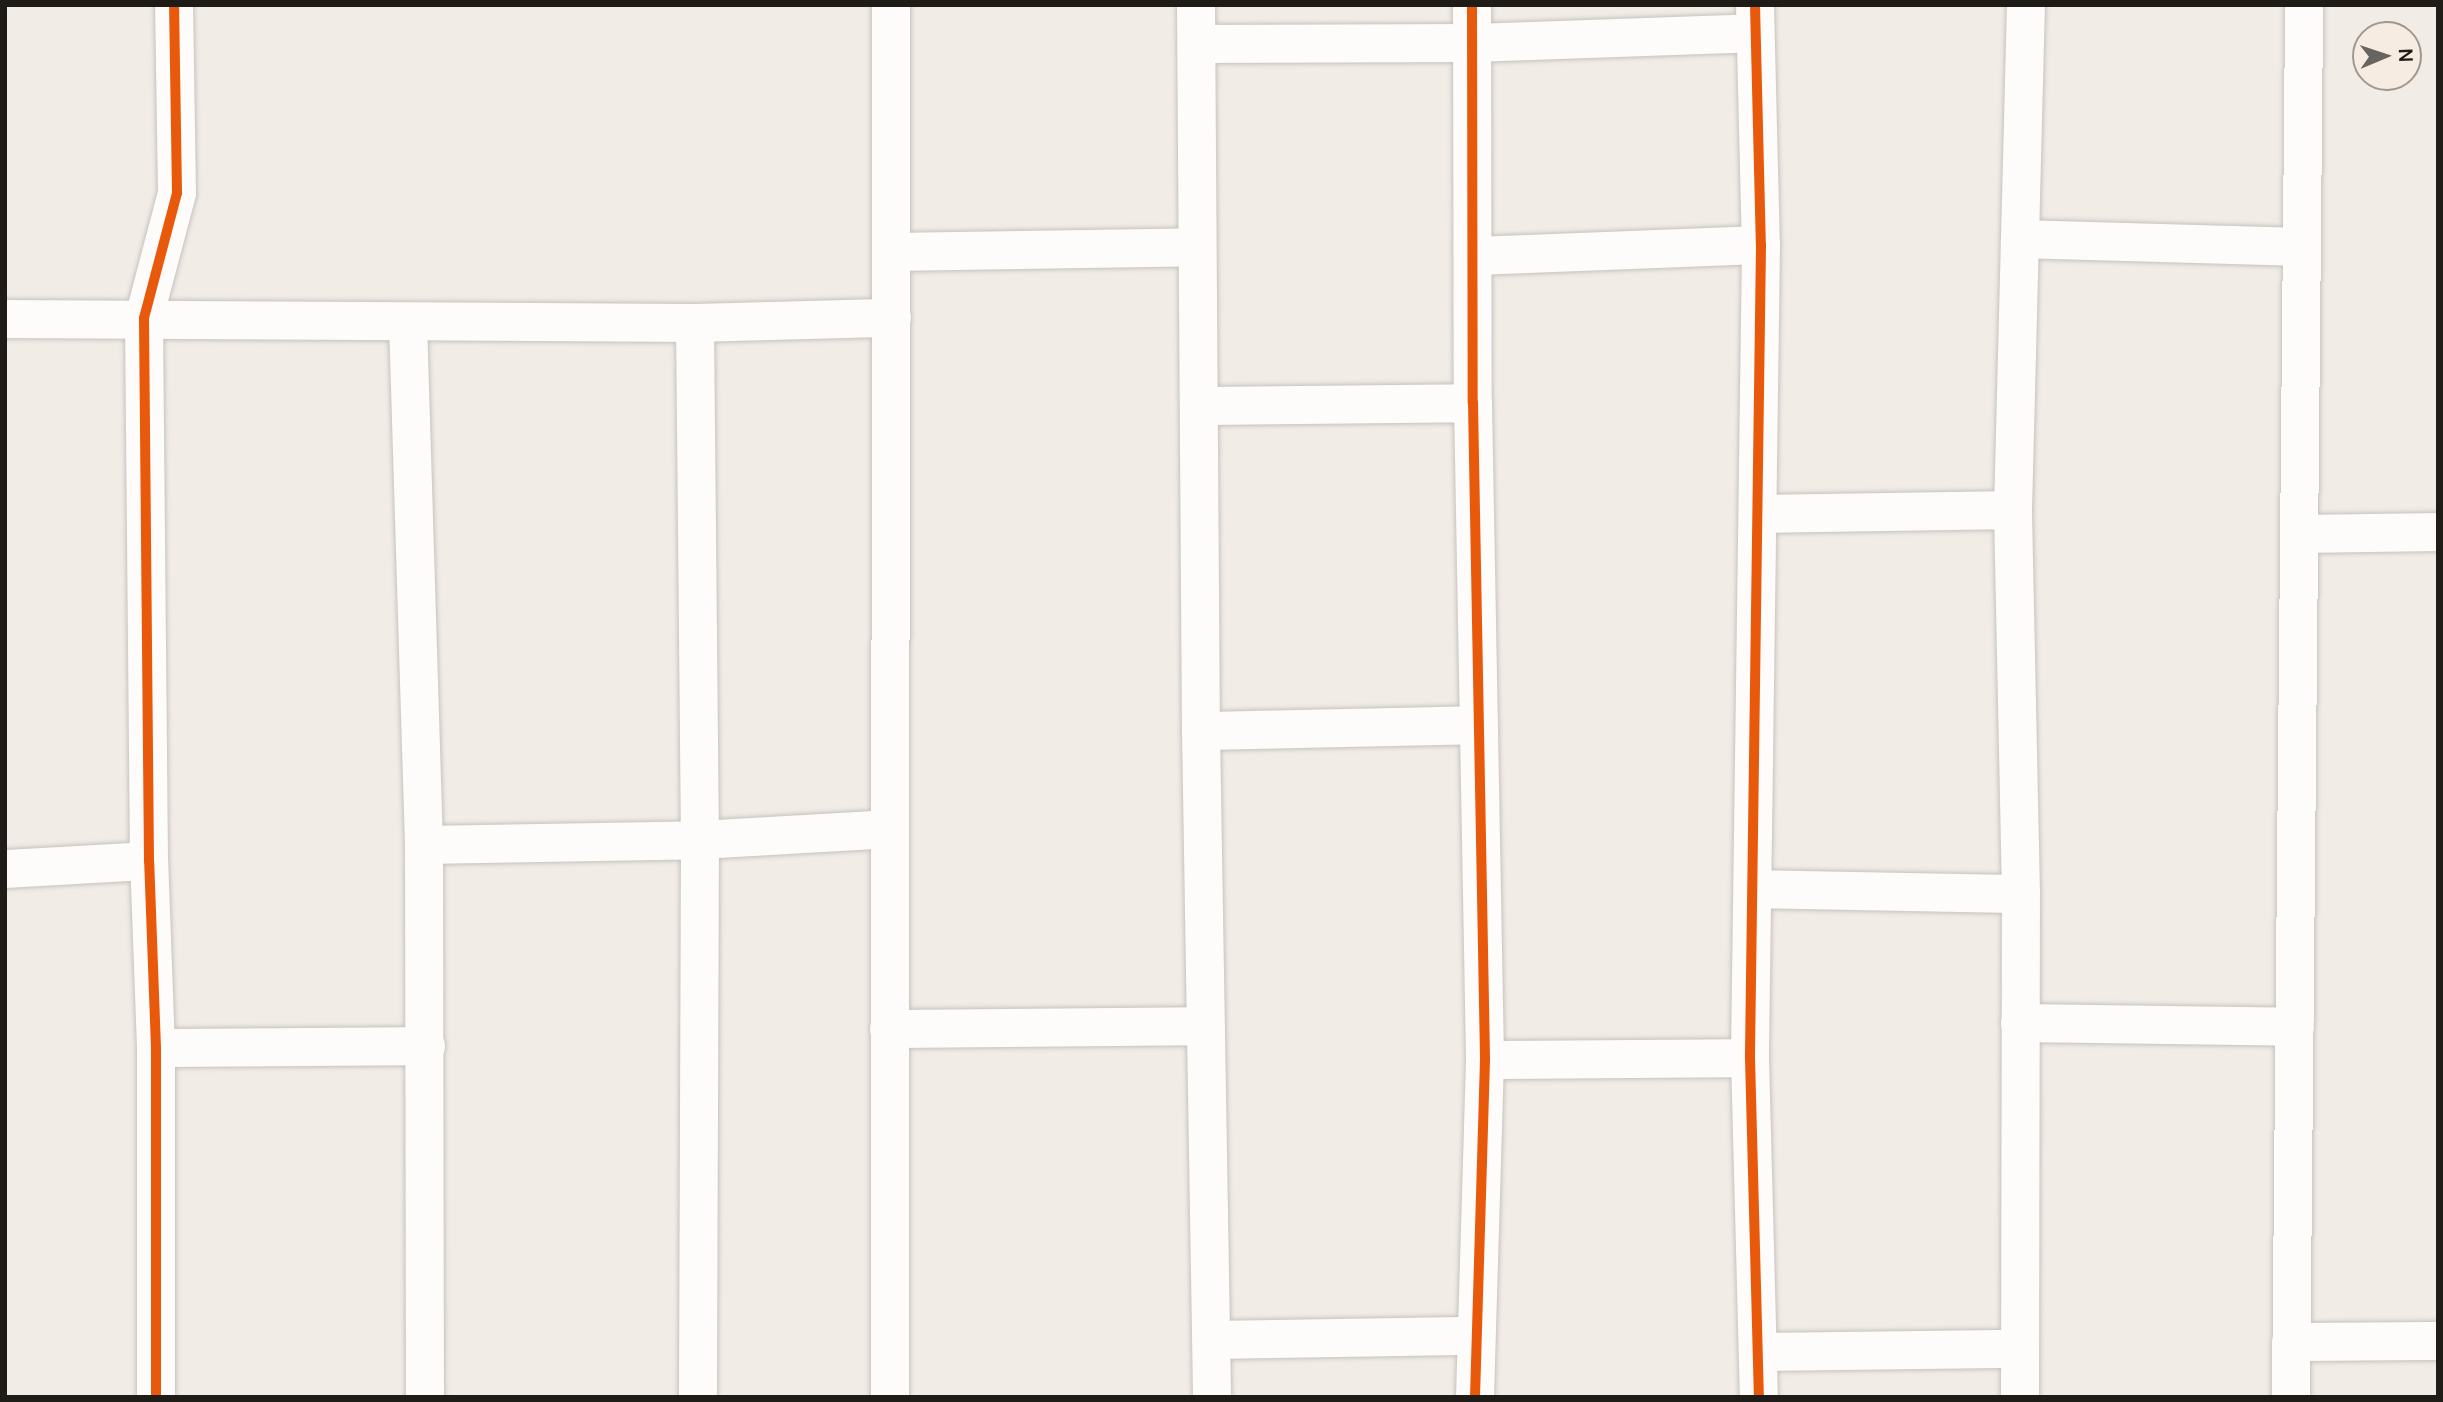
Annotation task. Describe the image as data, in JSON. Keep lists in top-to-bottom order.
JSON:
{
  "north": "right"
}
